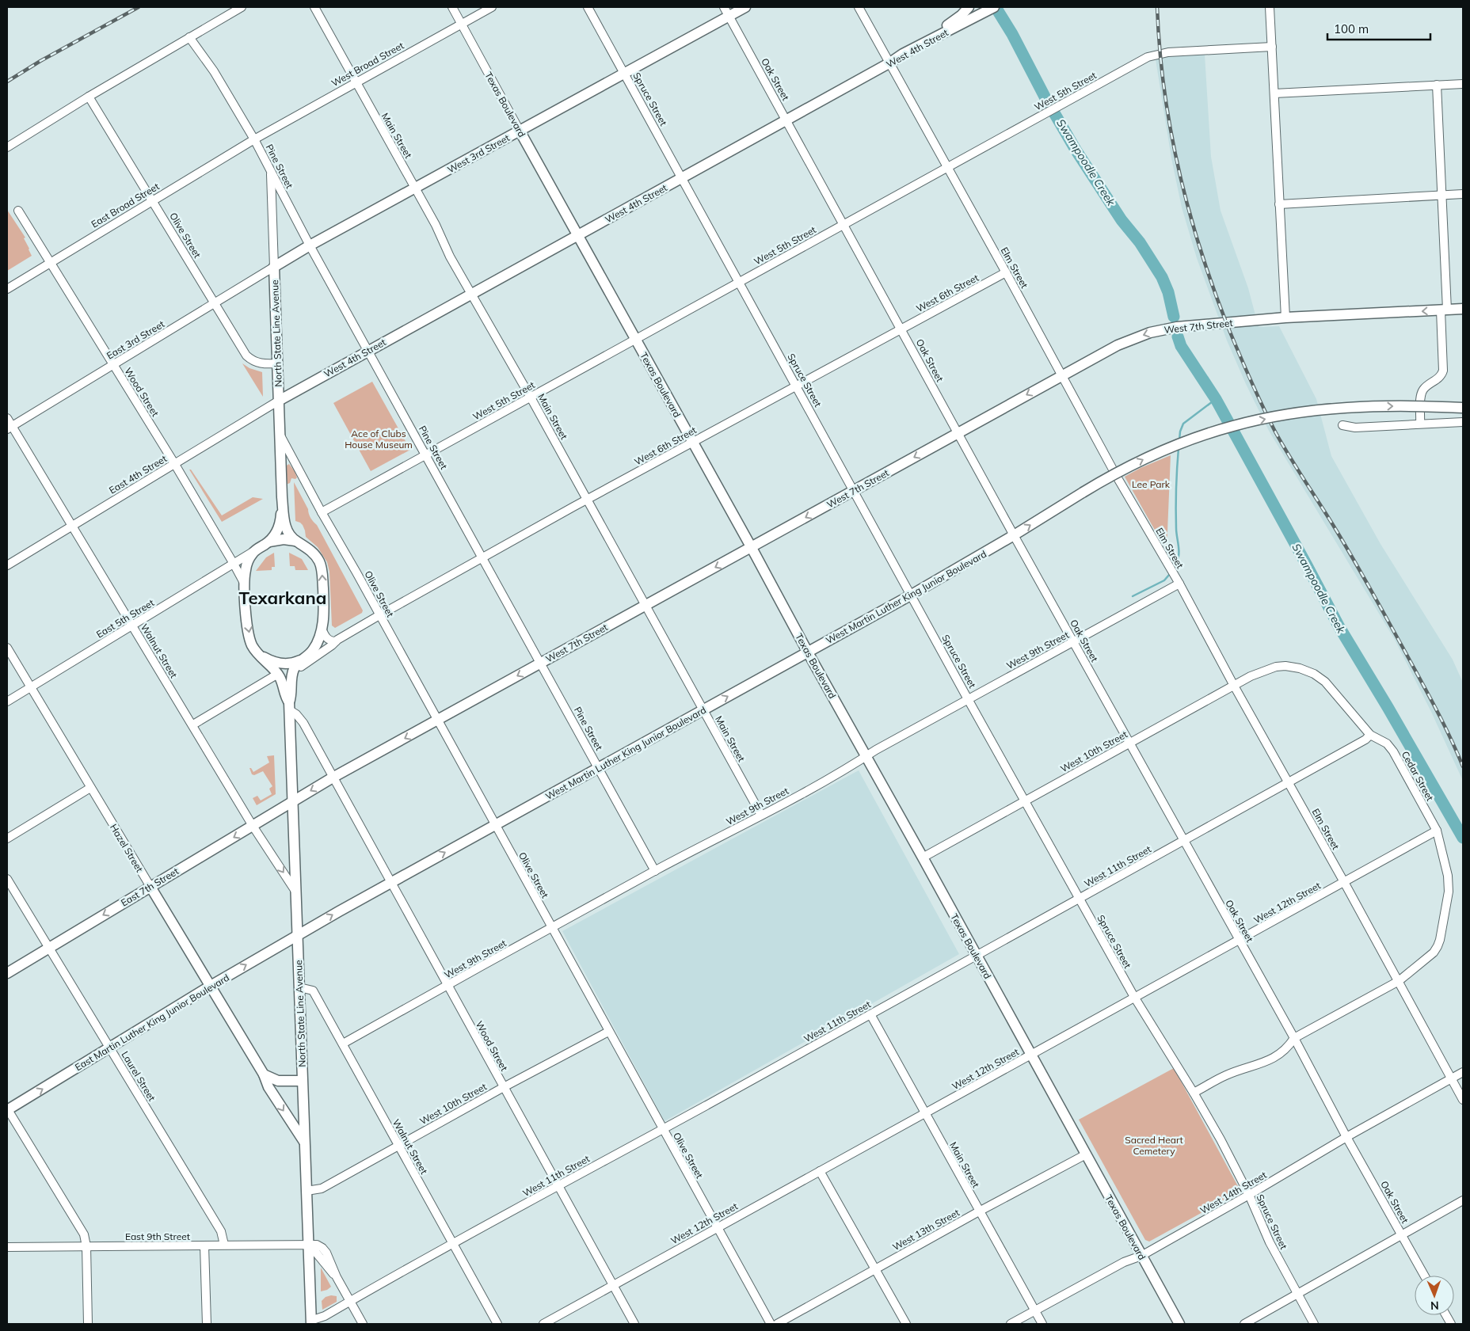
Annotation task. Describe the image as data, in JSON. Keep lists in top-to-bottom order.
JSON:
{
  "streets": {
    "main road": [
      "West 4th Street",
      "Texas Boulevard",
      "West 3rd Street",
      "West 7th Street",
      "North State Line Avenue",
      "West Martin Luther King Junior Boulevard",
      "Hazel Street",
      "East 7th Street",
      "East Martin Luther King Junior Boulevard"
    ],
    "street": [
      "West Broad Street",
      "Oak Street",
      "West 5th Street",
      "Spruce Street",
      "Main Street",
      "Pine Street",
      "East Broad Street",
      "Olive Street",
      "Elm Street",
      "West 6th Street",
      "East 3rd Street",
      "Wood Street",
      "East 4th Street",
      "East 5th Street",
      "West 9th Street",
      "Walnut Street",
      "West 10th Street",
      "Cedar Street",
      "West 11th Street",
      "West 12th Street",
      "Laurel Street",
      "West 14th Street",
      "West 13th Street",
      "East 9th Street"
    ]
  },
  "crossings": [
    ["West 4th Street", "Oak Street"],
    ["West 4th Street", "Spruce Street"],
    ["West 4th Street", "Texas Boulevard"],
    ["West 4th Street", "Main Street"],
    ["West 4th Street", "Pine Street"],
    ["West 4th Street", "Elm Street"],
    ["West 4th Street", "North State Line Avenue"],
    ["West 4th Street", "East 4th Street"],
    ["West Broad Street", "Texas Boulevard"],
    ["West Broad Street", "Main Street"],
    ["West Broad Street", "Pine Street"],
    ["West Broad Street", "East Broad Street"],
    ["Oak Street", "West 5th Street"],
    ["Oak Street", "West 3rd Street"],
    ["Oak Street", "West 6th Street"],
    ["Oak Street", "West 7th Street"],
    ["Oak Street", "West Martin Luther King Junior Boulevard"],
    ["Oak Street", "West 9th Street"],
    ["Oak Street", "West 10th Street"],
    ["Oak Street", "West 11th Street"],
    ["Oak Street", "West 12th Street"],
    ["Oak Street", "West 14th Street"],
    ["West 5th Street", "Spruce Street"],
    ["West 5th Street", "Texas Boulevard"],
    ["West 5th Street", "Main Street"],
    ["West 5th Street", "Pine Street"],
    ["West 5th Street", "Olive Street"],
    ["West 5th Street", "Elm Street"],
    ["Spruce Street", "West 3rd Street"],
    ["Spruce Street", "West 6th Street"],
    ["Spruce Street", "West 7th Street"],
    ["Spruce Street", "West Martin Luther King Junior Boulevard"],
    ["Spruce Street", "West 9th Street"],
    ["Spruce Street", "West 10th Street"],
    ["Spruce Street", "West 11th Street"],
    ["Spruce Street", "West 12th Street"],
    ["Spruce Street", "West 14th Street"],
    ["Texas Boulevard", "West 3rd Street"],
    ["Texas Boulevard", "West 6th Street"],
    ["Texas Boulevard", "West 7th Street"],
    ["Texas Boulevard", "West Martin Luther King Junior Boulevard"],
    ["Texas Boulevard", "West 9th Street"],
    ["Texas Boulevard", "West 10th Street"],
    ["Texas Boulevard", "West 11th Street"],
    ["Texas Boulevard", "West 12th Street"],
    ["Texas Boulevard", "West 14th Street"],
    ["Texas Boulevard", "West 13th Street"],
    ["Main Street", "West 3rd Street"],
    ["Main Street", "West 6th Street"],
    ["Main Street", "West 7th Street"],
    ["Main Street", "West Martin Luther King Junior Boulevard"],
    ["Main Street", "West 9th Street"],
    ["Main Street", "West 11th Street"],
    ["Main Street", "West 12th Street"],
    ["Main Street", "West 14th Street"],
    ["Main Street", "West 13th Street"],
    ["West 3rd Street", "Pine Street"],
    ["West 3rd Street", "North State Line Avenue"],
    ["West 3rd Street", "East 3rd Street"],
    ["Pine Street", "East Broad Street"],
    ["Pine Street", "West 6th Street"],
    ["Pine Street", "West 7th Street"],
    ["Pine Street", "North State Line Avenue"],
    ["Pine Street", "West Martin Luther King Junior Boulevard"],
    ["Pine Street", "West 9th Street"],
    ["East Broad Street", "Olive Street"],
    ["East Broad Street", "Wood Street"],
    ["Olive Street", "West 6th Street"],
    ["Olive Street", "West 7th Street"],
    ["Olive Street", "North State Line Avenue"],
    ["Olive Street", "East 3rd Street"],
    ["Olive Street", "West Martin Luther King Junior Boulevard"],
    ["Olive Street", "West 9th Street"],
    ["Olive Street", "West 10th Street"],
    ["Olive Street", "West 11th Street"],
    ["Olive Street", "West 12th Street"],
    ["Elm Street", "West 6th Street"],
    ["Elm Street", "West 7th Street"],
    ["Elm Street", "West 9th Street"],
    ["Elm Street", "West 10th Street"],
    ["Elm Street", "Cedar Street"],
    ["Elm Street", "West 11th Street"],
    ["Elm Street", "West 12th Street"],
    ["Elm Street", "West 14th Street"],
    ["West 6th Street", "North State Line Avenue"],
    ["West 7th Street", "North State Line Avenue"],
    ["West 7th Street", "Wood Street"],
    ["West 7th Street", "East 7th Street"],
    ["North State Line Avenue", "East 3rd Street"],
    ["North State Line Avenue", "Wood Street"],
    ["North State Line Avenue", "East 4th Street"],
    ["North State Line Avenue", "West Martin Luther King Junior Boulevard"],
    ["North State Line Avenue", "East 5th Street"],
    ["North State Line Avenue", "Walnut Street"],
    ["North State Line Avenue", "West 10th Street"],
    ["North State Line Avenue", "Hazel Street"],
    ["North State Line Avenue", "West 11th Street"],
    ["North State Line Avenue", "East 7th Street"],
    ["North State Line Avenue", "East Martin Luther King Junior Boulevard"],
    ["North State Line Avenue", "East 9th Street"],
    ["East 3rd Street", "Wood Street"],
    ["East 3rd Street", "Walnut Street"],
    ["Wood Street", "East 4th Street"],
    ["Wood Street", "West Martin Luther King Junior Boulevard"],
    ["Wood Street", "East 5th Street"],
    ["Wood Street", "West 9th Street"],
    ["Wood Street", "West 10th Street"],
    ["Wood Street", "West 11th Street"],
    ["Wood Street", "West 12th Street"],
    ["East 4th Street", "Walnut Street"],
    ["West Martin Luther King Junior Boulevard", "East Martin Luther King Junior Boulevard"],
    ["East 5th Street", "Walnut Street"],
    ["East 5th Street", "Hazel Street"],
    ["West 9th Street", "Walnut Street"],
    ["Walnut Street", "West 10th Street"],
    ["Walnut Street", "West 11th Street"],
    ["Walnut Street", "East 7th Street"],
    ["West 10th Street", "Cedar Street"],
    ["Cedar Street", "West 11th Street"],
    ["Cedar Street", "West 12th Street"],
    ["Hazel Street", "East 7th Street"],
    ["Hazel Street", "East Martin Luther King Junior Boulevard"],
    ["East 7th Street", "Laurel Street"],
    ["East Martin Luther King Junior Boulevard", "Laurel Street"],
    ["Laurel Street", "East 9th Street"]
  ],
  "one_way": [
    "West 7th Street",
    "West Martin Luther King Junior Boulevard",
    "East 7th Street",
    "East Martin Luther King Junior Boulevard"
  ],
  "districts": ["Texarkana"],
  "water": ["Swampoodle Creek"],
  "parks": ["Ace of Clubs House Museum", "Lee Park", "Sacred Heart Cemetery"],
  "scale_bar": "100 m",
  "north": "bottom"
}
